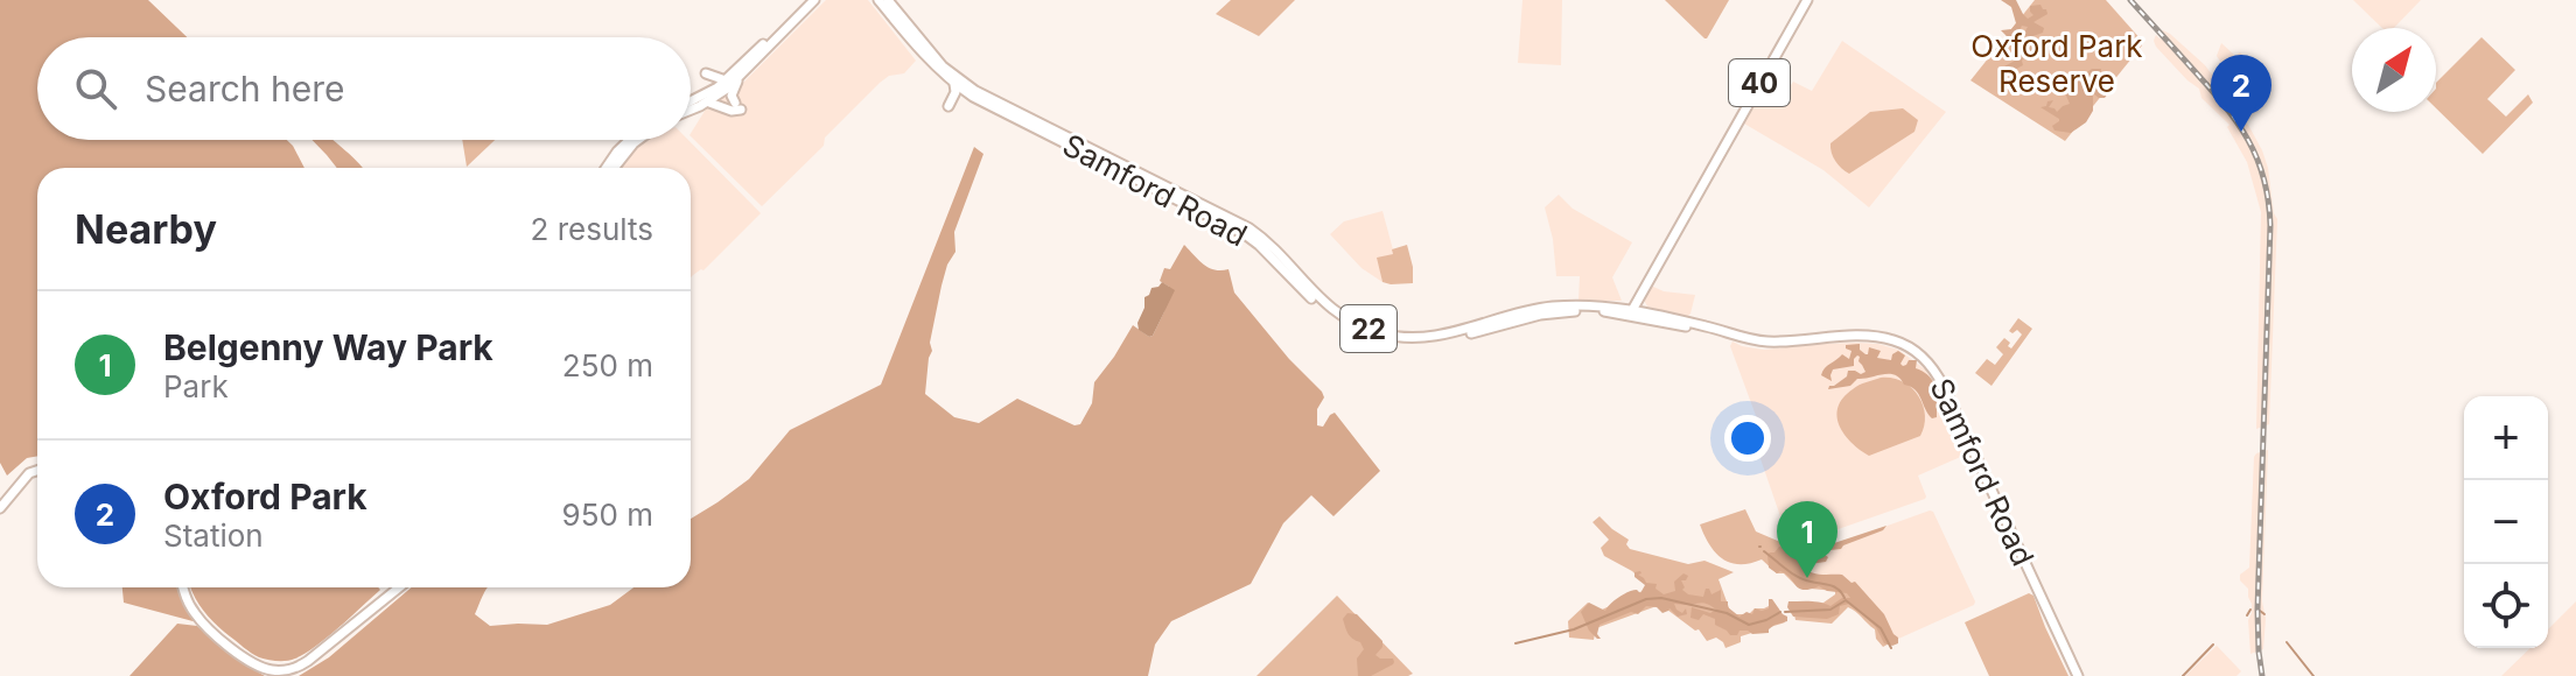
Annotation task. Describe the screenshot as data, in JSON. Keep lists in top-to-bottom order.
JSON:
{
  "streets": {
    "main road": ["40", "Samford Road", "22"]
  },
  "crossings": [
    ["40", "Samford Road"]
  ],
  "parks": ["Oxford Park Reserve"],
  "north": "top right",
  "page": {
    "search": "Search here",
    "pins": ["2", "1"],
    "heading": ["Nearby", "2 results"],
    "list": [
      {
        "mark": "1",
        "name": "Belgenny Way Park",
        "note": "Park",
        "value": "250 m"
      },
      {
        "mark": "2",
        "name": "Oxford Park",
        "note": "Station",
        "value": "950 m"
      }
    ],
    "map_buttons": ["+", "−"]
  }
}
